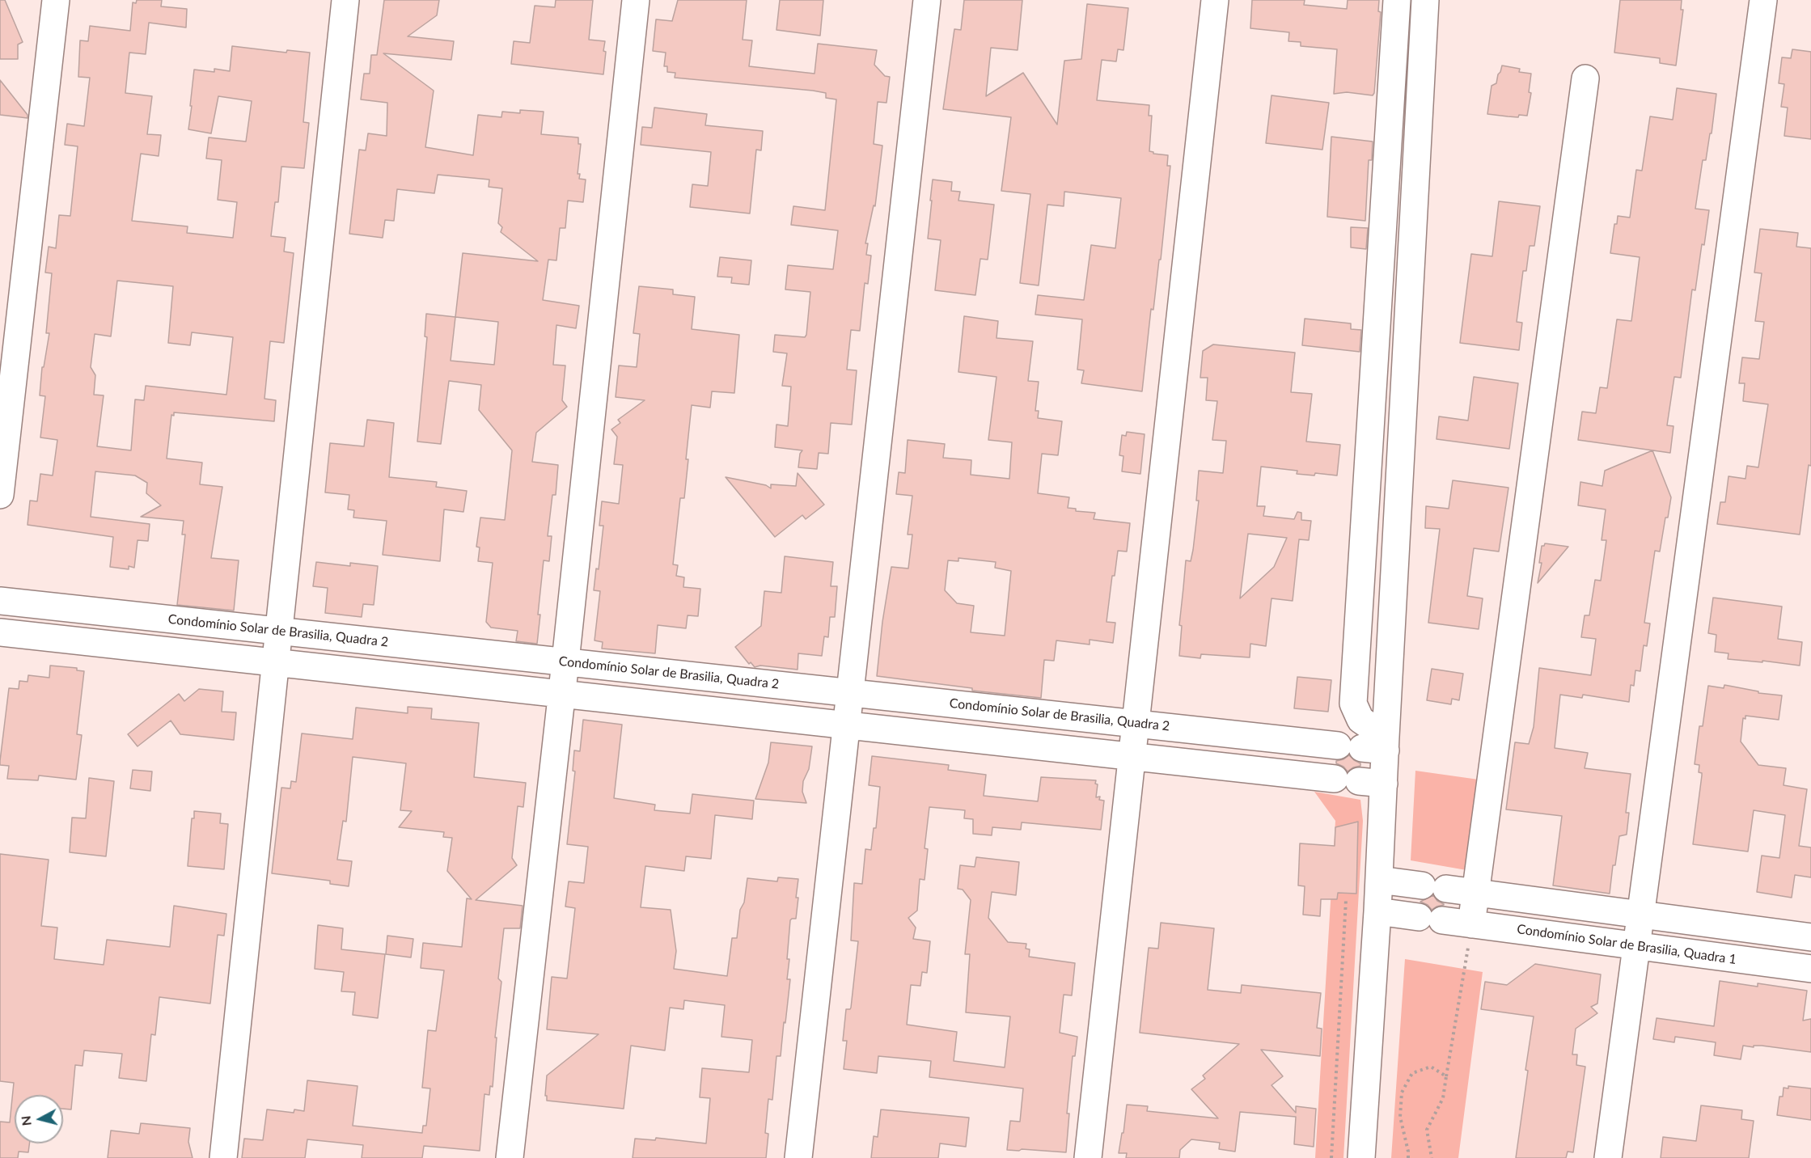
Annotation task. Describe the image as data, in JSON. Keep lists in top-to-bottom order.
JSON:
{
  "streets": {
    "street": ["Condomínio Solar de Brasilia, Quadra 2", "Condomínio Solar de Brasilia, Quadra 1"]
  },
  "north": "left"
}
